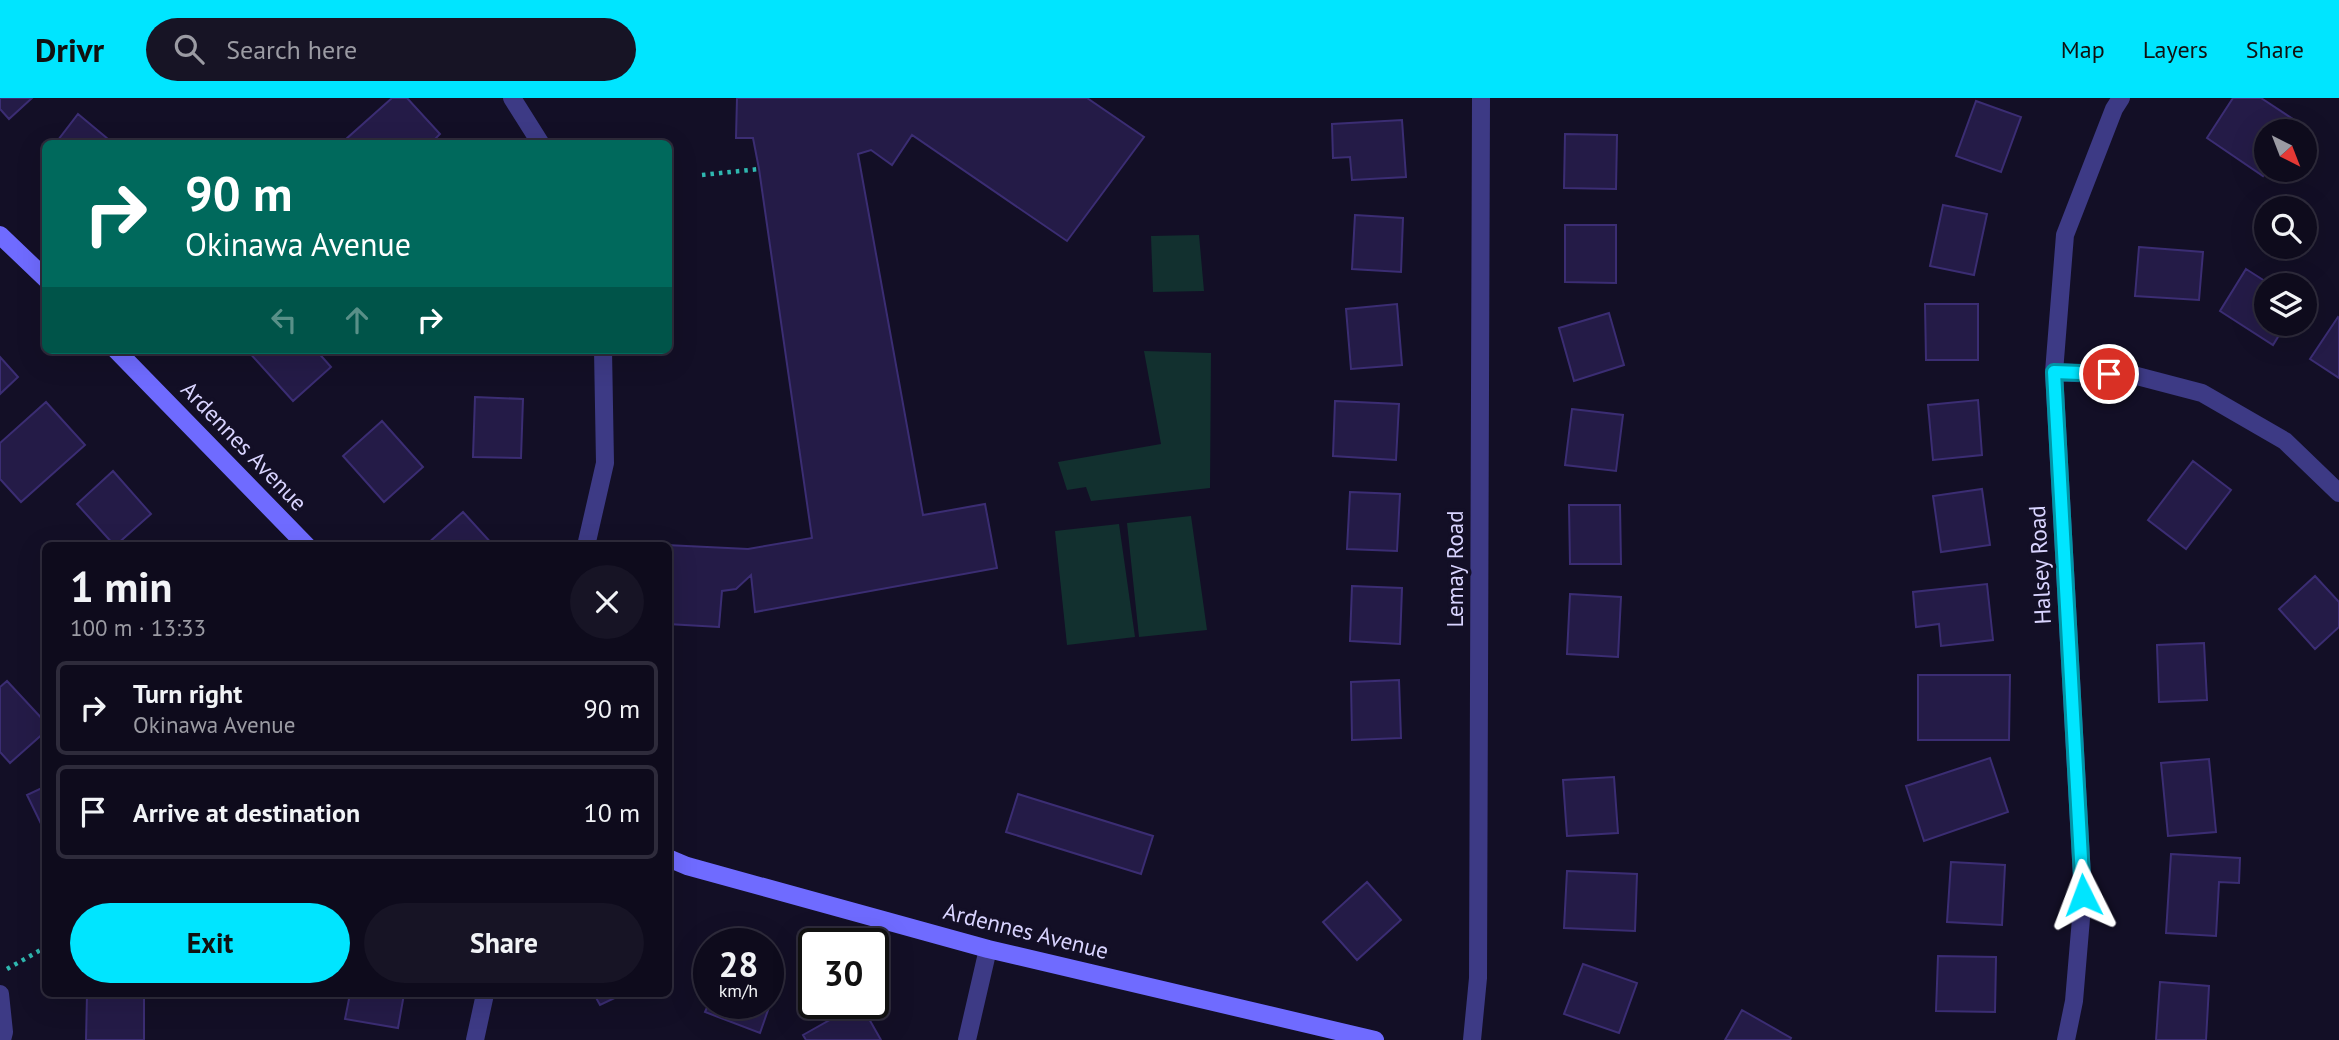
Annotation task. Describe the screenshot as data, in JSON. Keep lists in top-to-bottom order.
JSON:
{
  "streets": {
    "street": ["Ardennes Avenue", "Halsey Road", "Lemay Road"]
  },
  "north": "bottom right",
  "page": {
    "header": "Drivr",
    "search": "Search here",
    "nav": ["Map", "Layers", "Share"],
    "turn": ["90 m", "Okinawa Avenue"],
    "heading": ["1 min", "100 m · 13:33"],
    "list": [
      {
        "name": "Turn right",
        "note": "Okinawa Avenue",
        "value": "90 m"
      },
      {
        "name": "Arrive at destination",
        "value": "10 m"
      }
    ],
    "buttons": ["Exit", "Share"],
    "speed": "28 km/h",
    "limit": "30"
  }
}
